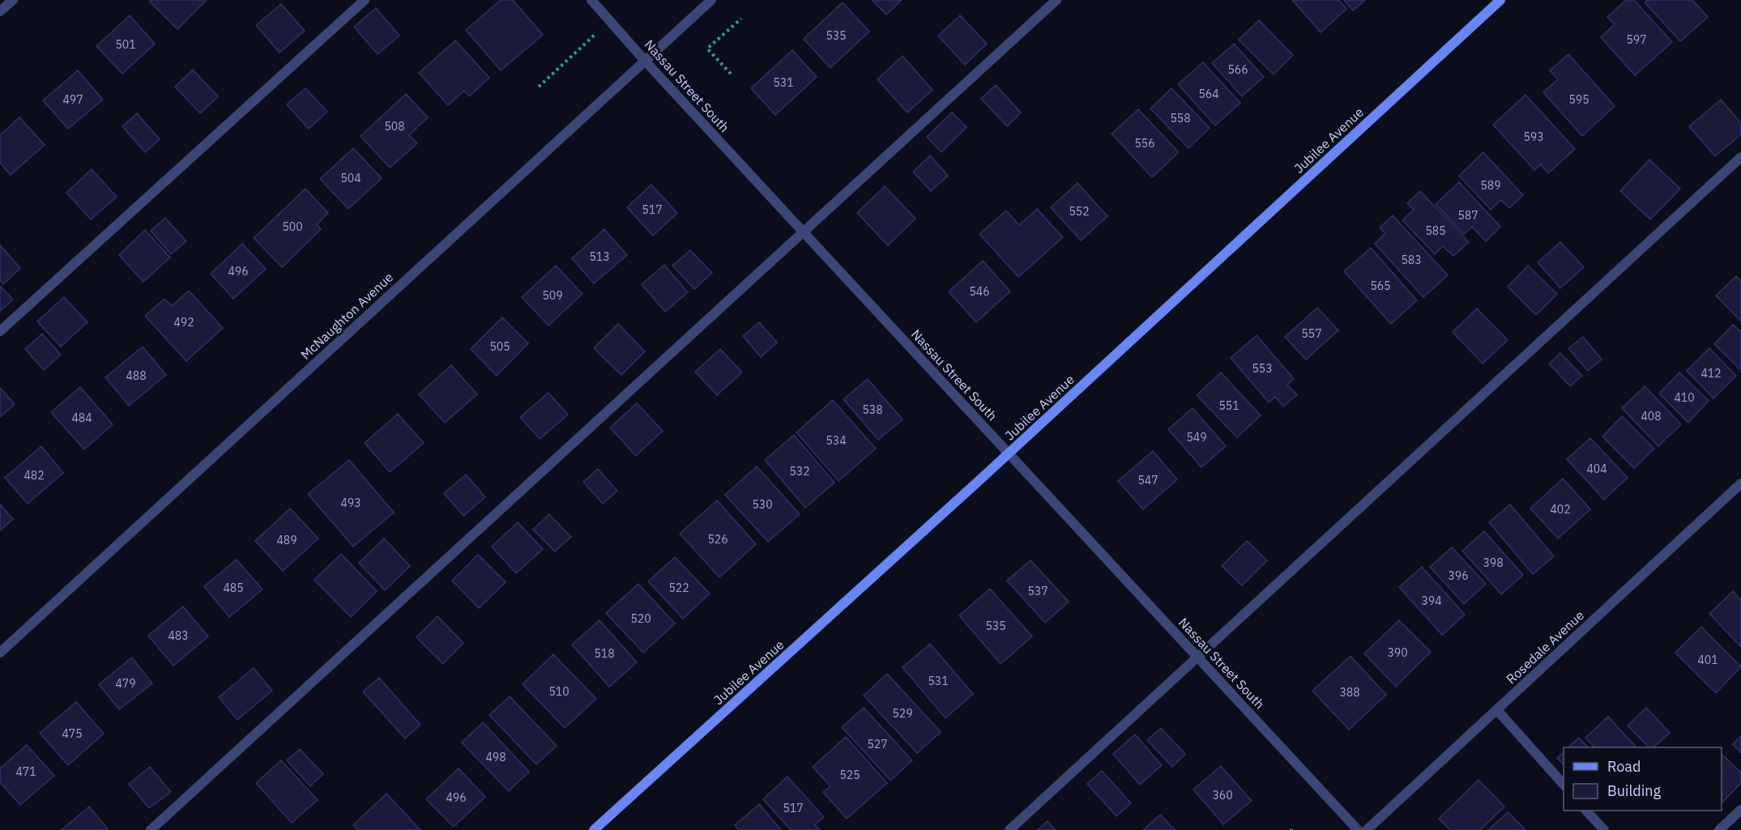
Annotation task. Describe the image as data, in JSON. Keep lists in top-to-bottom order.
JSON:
{
  "streets": {
    "main road": ["Jubilee Avenue"],
    "street": ["Nassau Street South", "McNaughton Avenue", "Rosedale Avenue"]
  },
  "crossings": [
    ["Nassau Street South", "Jubilee Avenue"],
    ["Nassau Street South", "McNaughton Avenue"]
  ],
  "house_numbers": [
    "535",
    "597",
    "501",
    "566",
    "531",
    "564",
    "497",
    "595",
    "558",
    "508",
    "593",
    "556",
    "504",
    "589",
    "517",
    "552",
    "587",
    "500",
    "585",
    "513",
    "583",
    "496",
    "565",
    "546",
    "509",
    "492",
    "557",
    "505",
    "553",
    "412",
    "488",
    "410",
    "551",
    "538",
    "408",
    "484",
    "549",
    "534",
    "404",
    "532",
    "482",
    "547",
    "493",
    "530",
    "402",
    "526",
    "489",
    "398",
    "396",
    "485",
    "522",
    "537",
    "394",
    "520",
    "535",
    "483",
    "390",
    "518",
    "401",
    "531",
    "479",
    "510",
    "388",
    "529",
    "475",
    "527",
    "498",
    "471",
    "525",
    "360",
    "496",
    "517"
  ],
  "legend": ["Road", "Building"]
}
